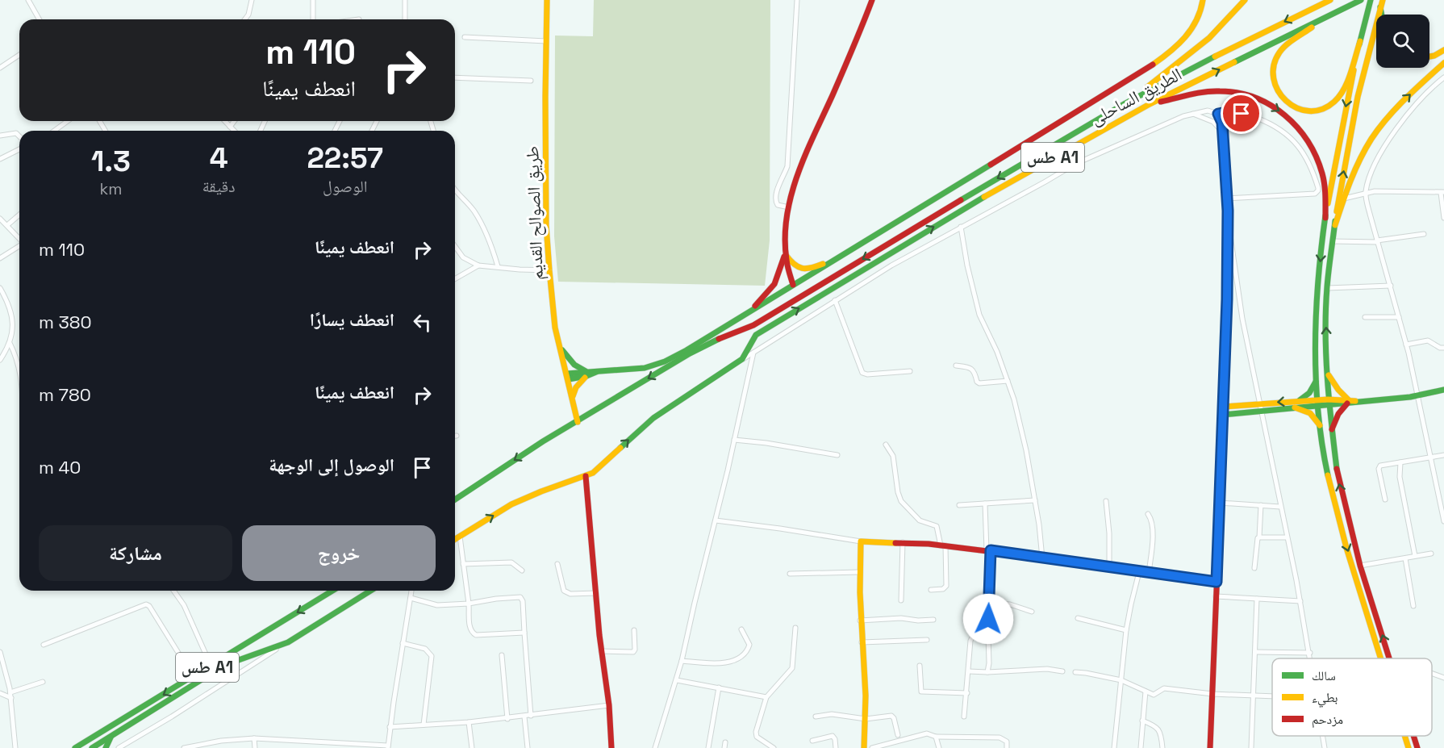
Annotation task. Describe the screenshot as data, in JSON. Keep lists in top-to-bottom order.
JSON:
{
  "streets": {
    "main road": ["الطريق الساحلى", "طس A1", "طريق الصوالح القديم"]
  },
  "crossings": [
    ["الطريق الساحلى", "طريق الصوالح القديم"]
  ],
  "legend": ["سالك", "بطيء", "مزدحم"],
  "page": {
    "turn": ["110 m", "انعطف يمينًا"],
    "eta": [
      "22:57",
      "الوصول",
      "4",
      "دقيقة",
      "1.3",
      "km"
    ],
    "list": [
      {
        "name": "انعطف يمينًا",
        "value": "110 m"
      },
      {
        "name": "انعطف يسارًا",
        "value": "380 m"
      },
      {
        "name": "انعطف يمينًا",
        "value": "780 m"
      },
      {
        "name": "الوصول إلى الوجهة",
        "value": "40 m"
      }
    ],
    "buttons": ["خروج", "مشاركة"]
  }
}
